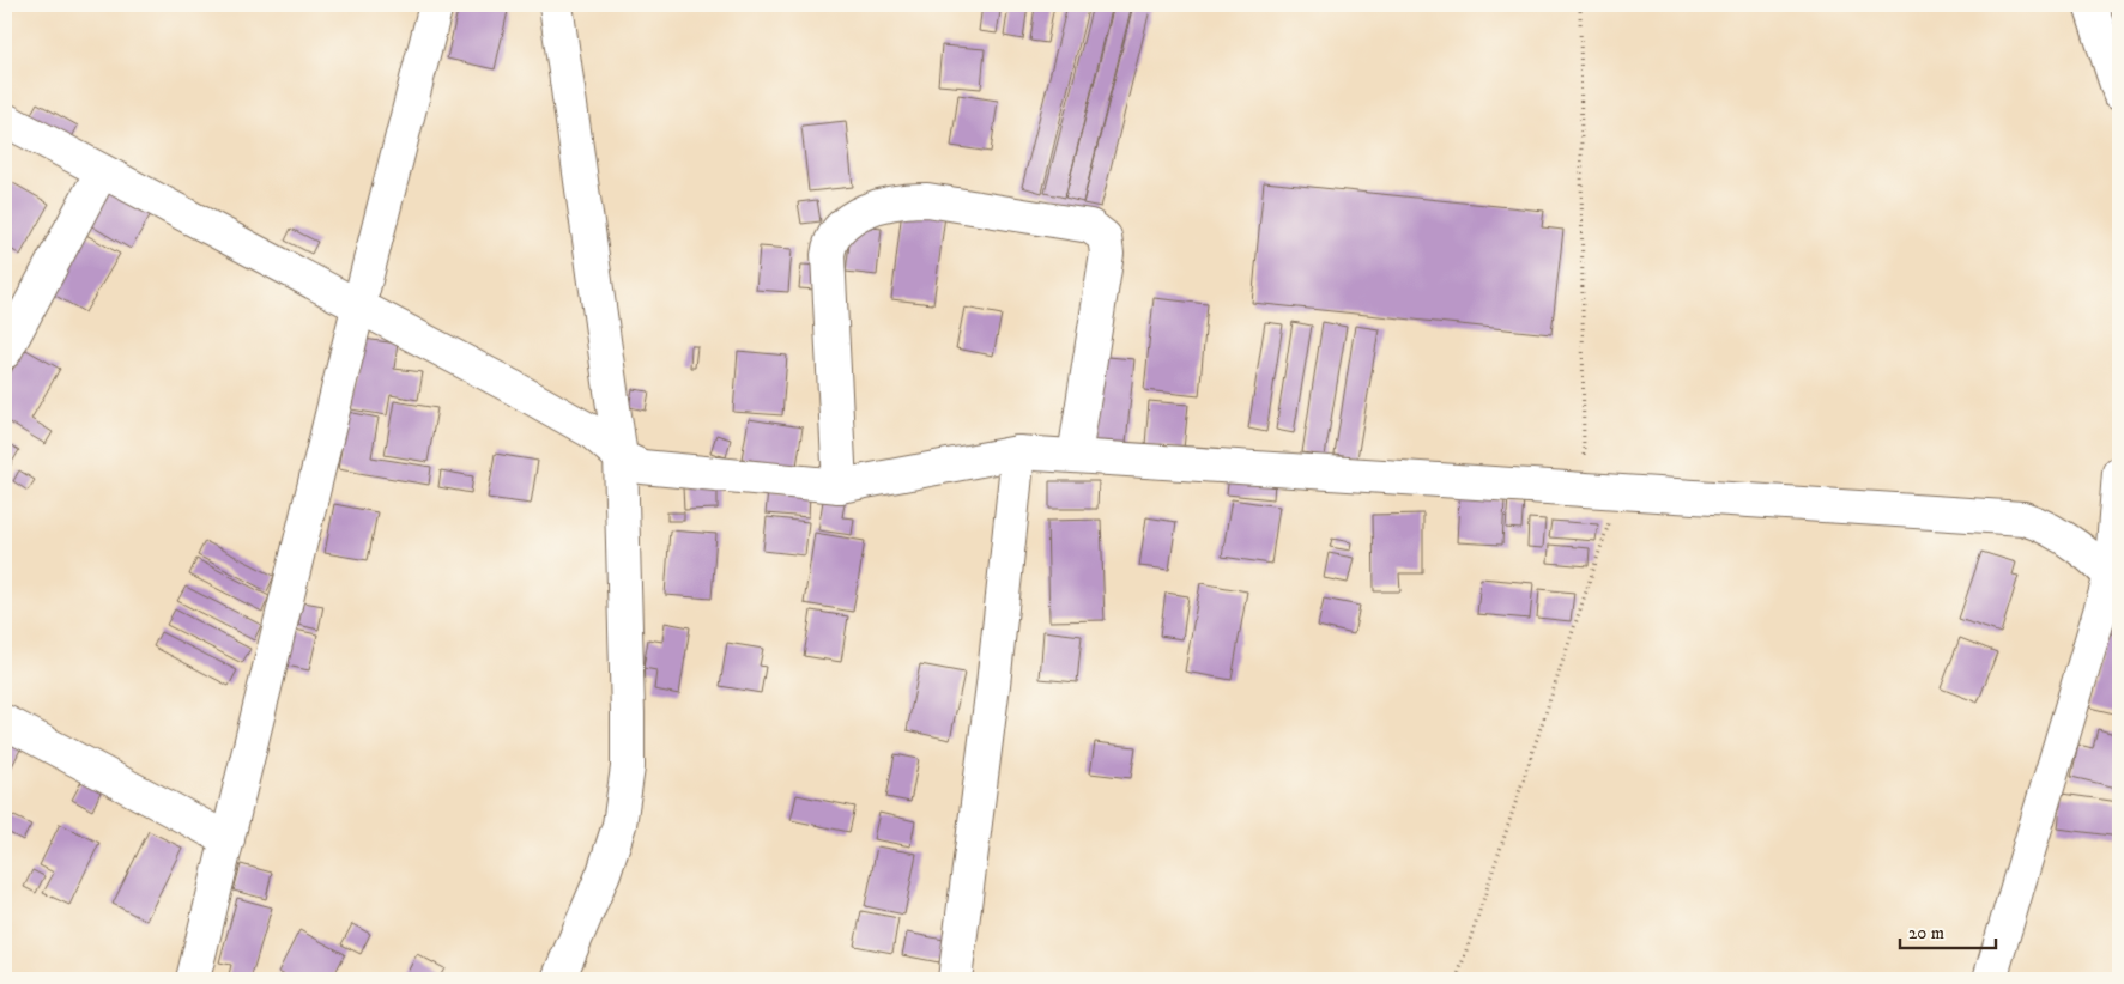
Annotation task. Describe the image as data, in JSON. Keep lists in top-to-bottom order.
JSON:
{
  "scale_bar": "20 m"
}
